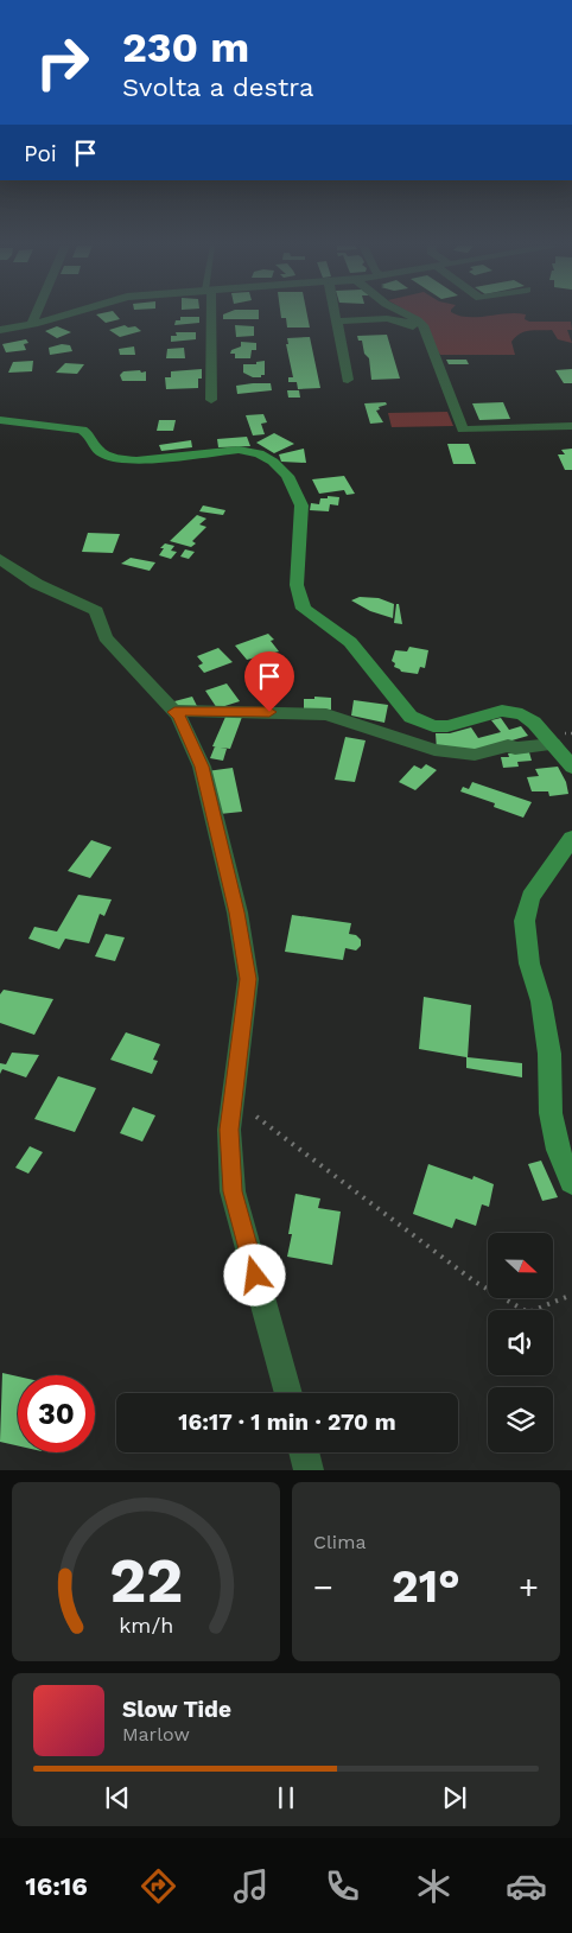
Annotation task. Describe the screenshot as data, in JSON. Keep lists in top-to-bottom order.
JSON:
{
  "north": "right",
  "page": {
    "turn": ["230 m", "Svolta a destra"],
    "then": "Poi",
    "limit": "30",
    "trip": "16:17 · 1 min · 270 m",
    "tile": "Clima",
    "heat": ["−", "21°", "+"],
    "song": ["Slow Tide", "Marlow"],
    "tabs": "16:16",
    "gauge": ["22", "km/h"]
  }
}
